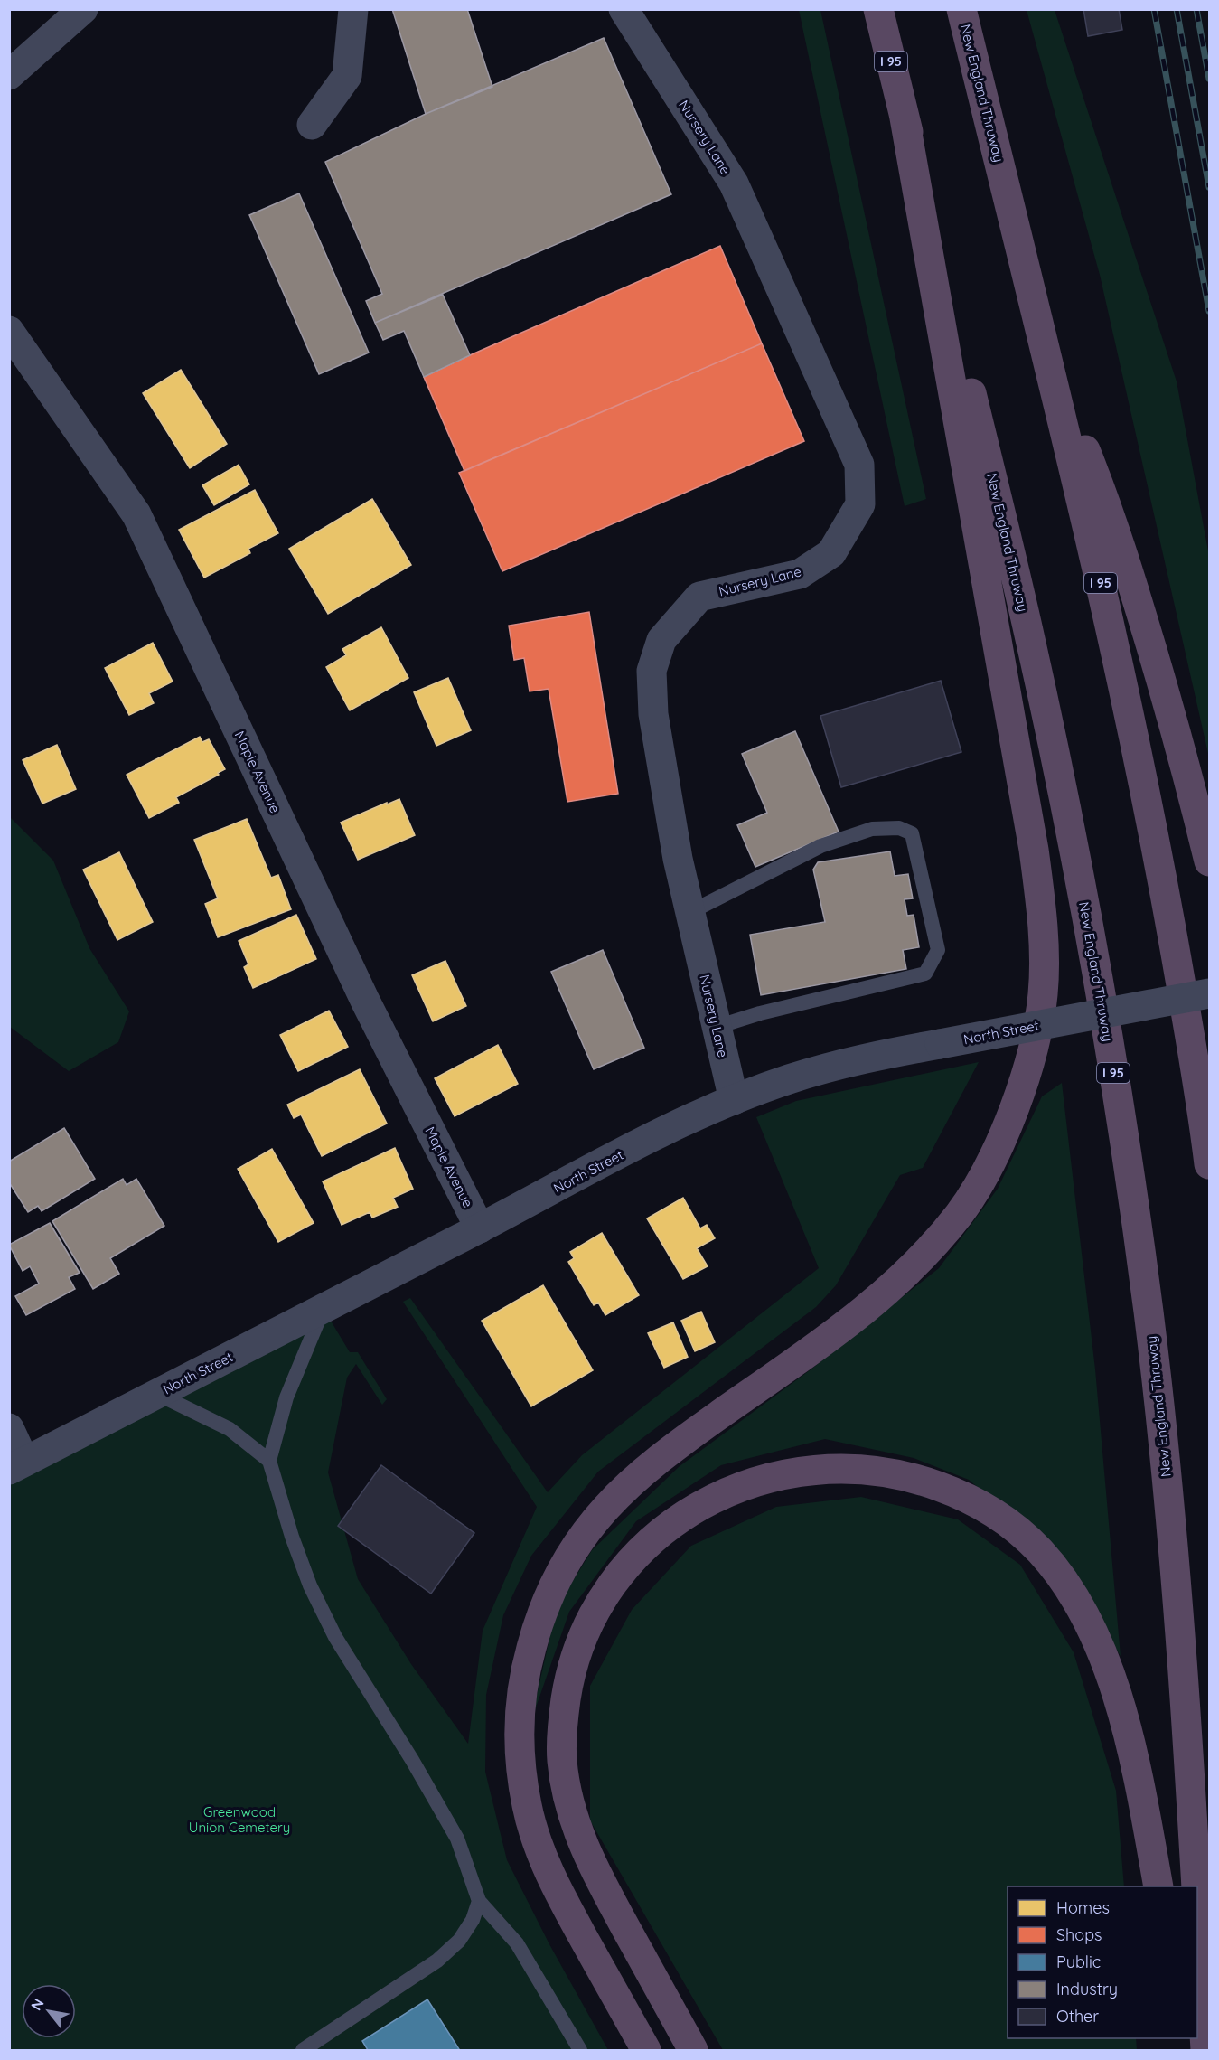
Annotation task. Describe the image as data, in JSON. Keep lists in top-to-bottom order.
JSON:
{
  "streets": {
    "highway": ["I 95", "New England Thruway"],
    "street": ["Nursery Lane", "Maple Avenue", "North Street"]
  },
  "crossings": [
    ["Nursery Lane", "North Street"],
    ["Maple Avenue", "North Street"]
  ],
  "parks": ["Greenwood Union Cemetery"],
  "legend": [
    "Homes",
    "Shops",
    "Public",
    "Industry",
    "Other"
  ],
  "north": "top left"
}
